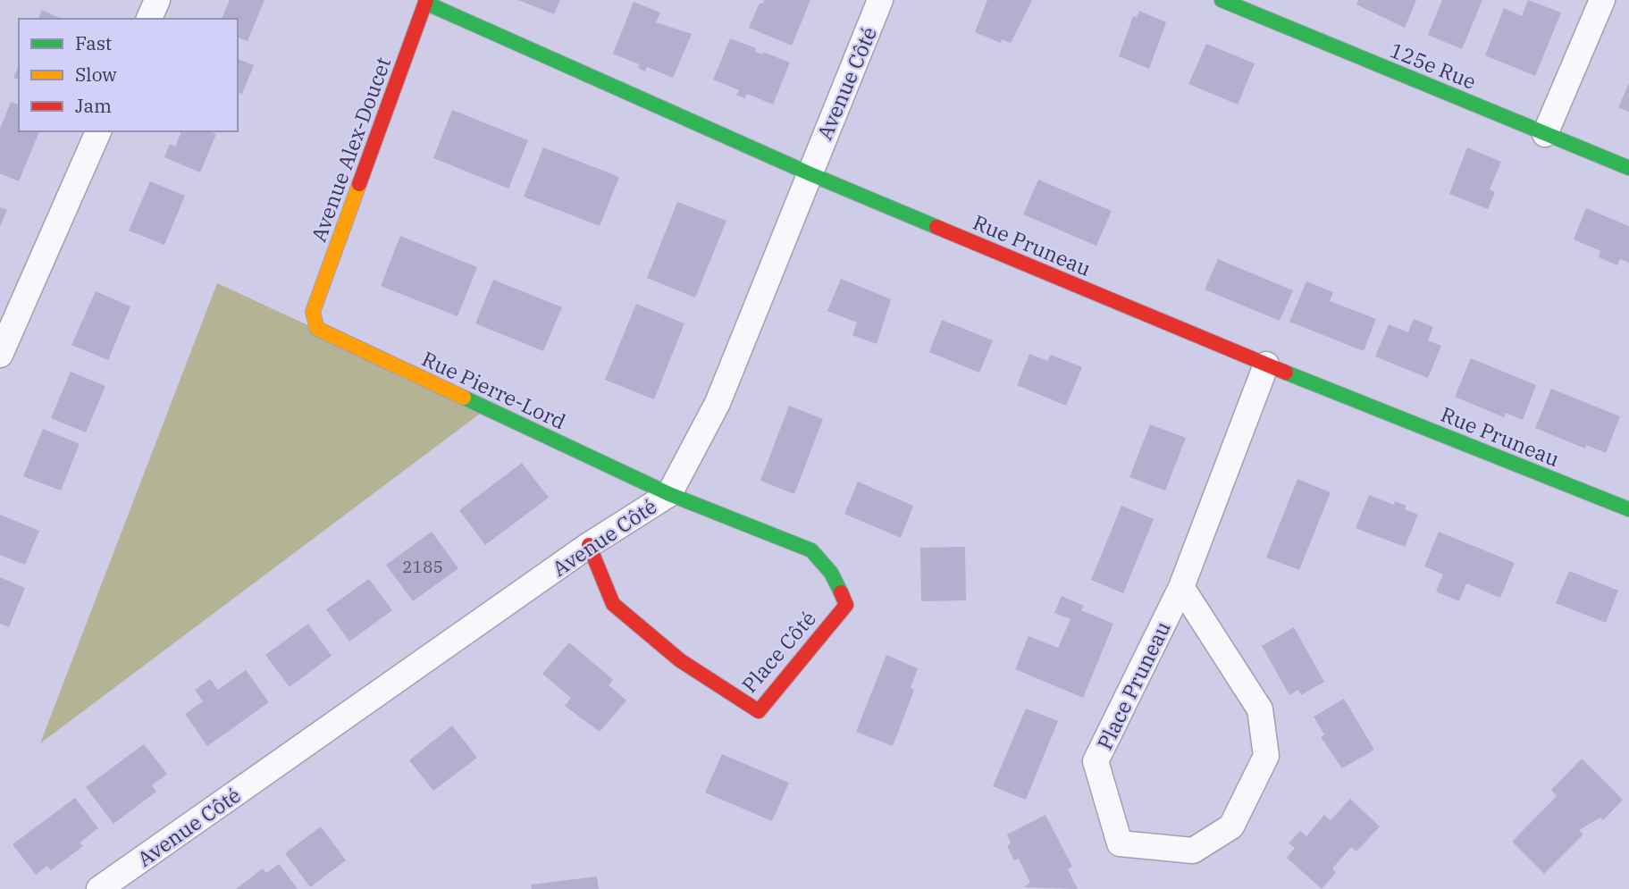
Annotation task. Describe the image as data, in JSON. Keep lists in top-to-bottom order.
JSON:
{
  "streets": {
    "street": [
      "125e Rue",
      "Avenue Côté",
      "Avenue Alex-Doucet",
      "Rue Pruneau",
      "Rue Pierre-Lord",
      "Place Côté",
      "Place Pruneau"
    ]
  },
  "crossings": [
    ["Avenue Côté", "Rue Pruneau"],
    ["Avenue Côté", "Rue Pierre-Lord"],
    ["Avenue Côté", "Place Côté"],
    ["Avenue Alex-Doucet", "Rue Pruneau"],
    ["Avenue Alex-Doucet", "Rue Pierre-Lord"],
    ["Rue Pruneau", "Place Pruneau"],
    ["Rue Pierre-Lord", "Place Côté"]
  ],
  "house_numbers": ["2185"],
  "legend": ["Fast", "Slow", "Jam"]
}
